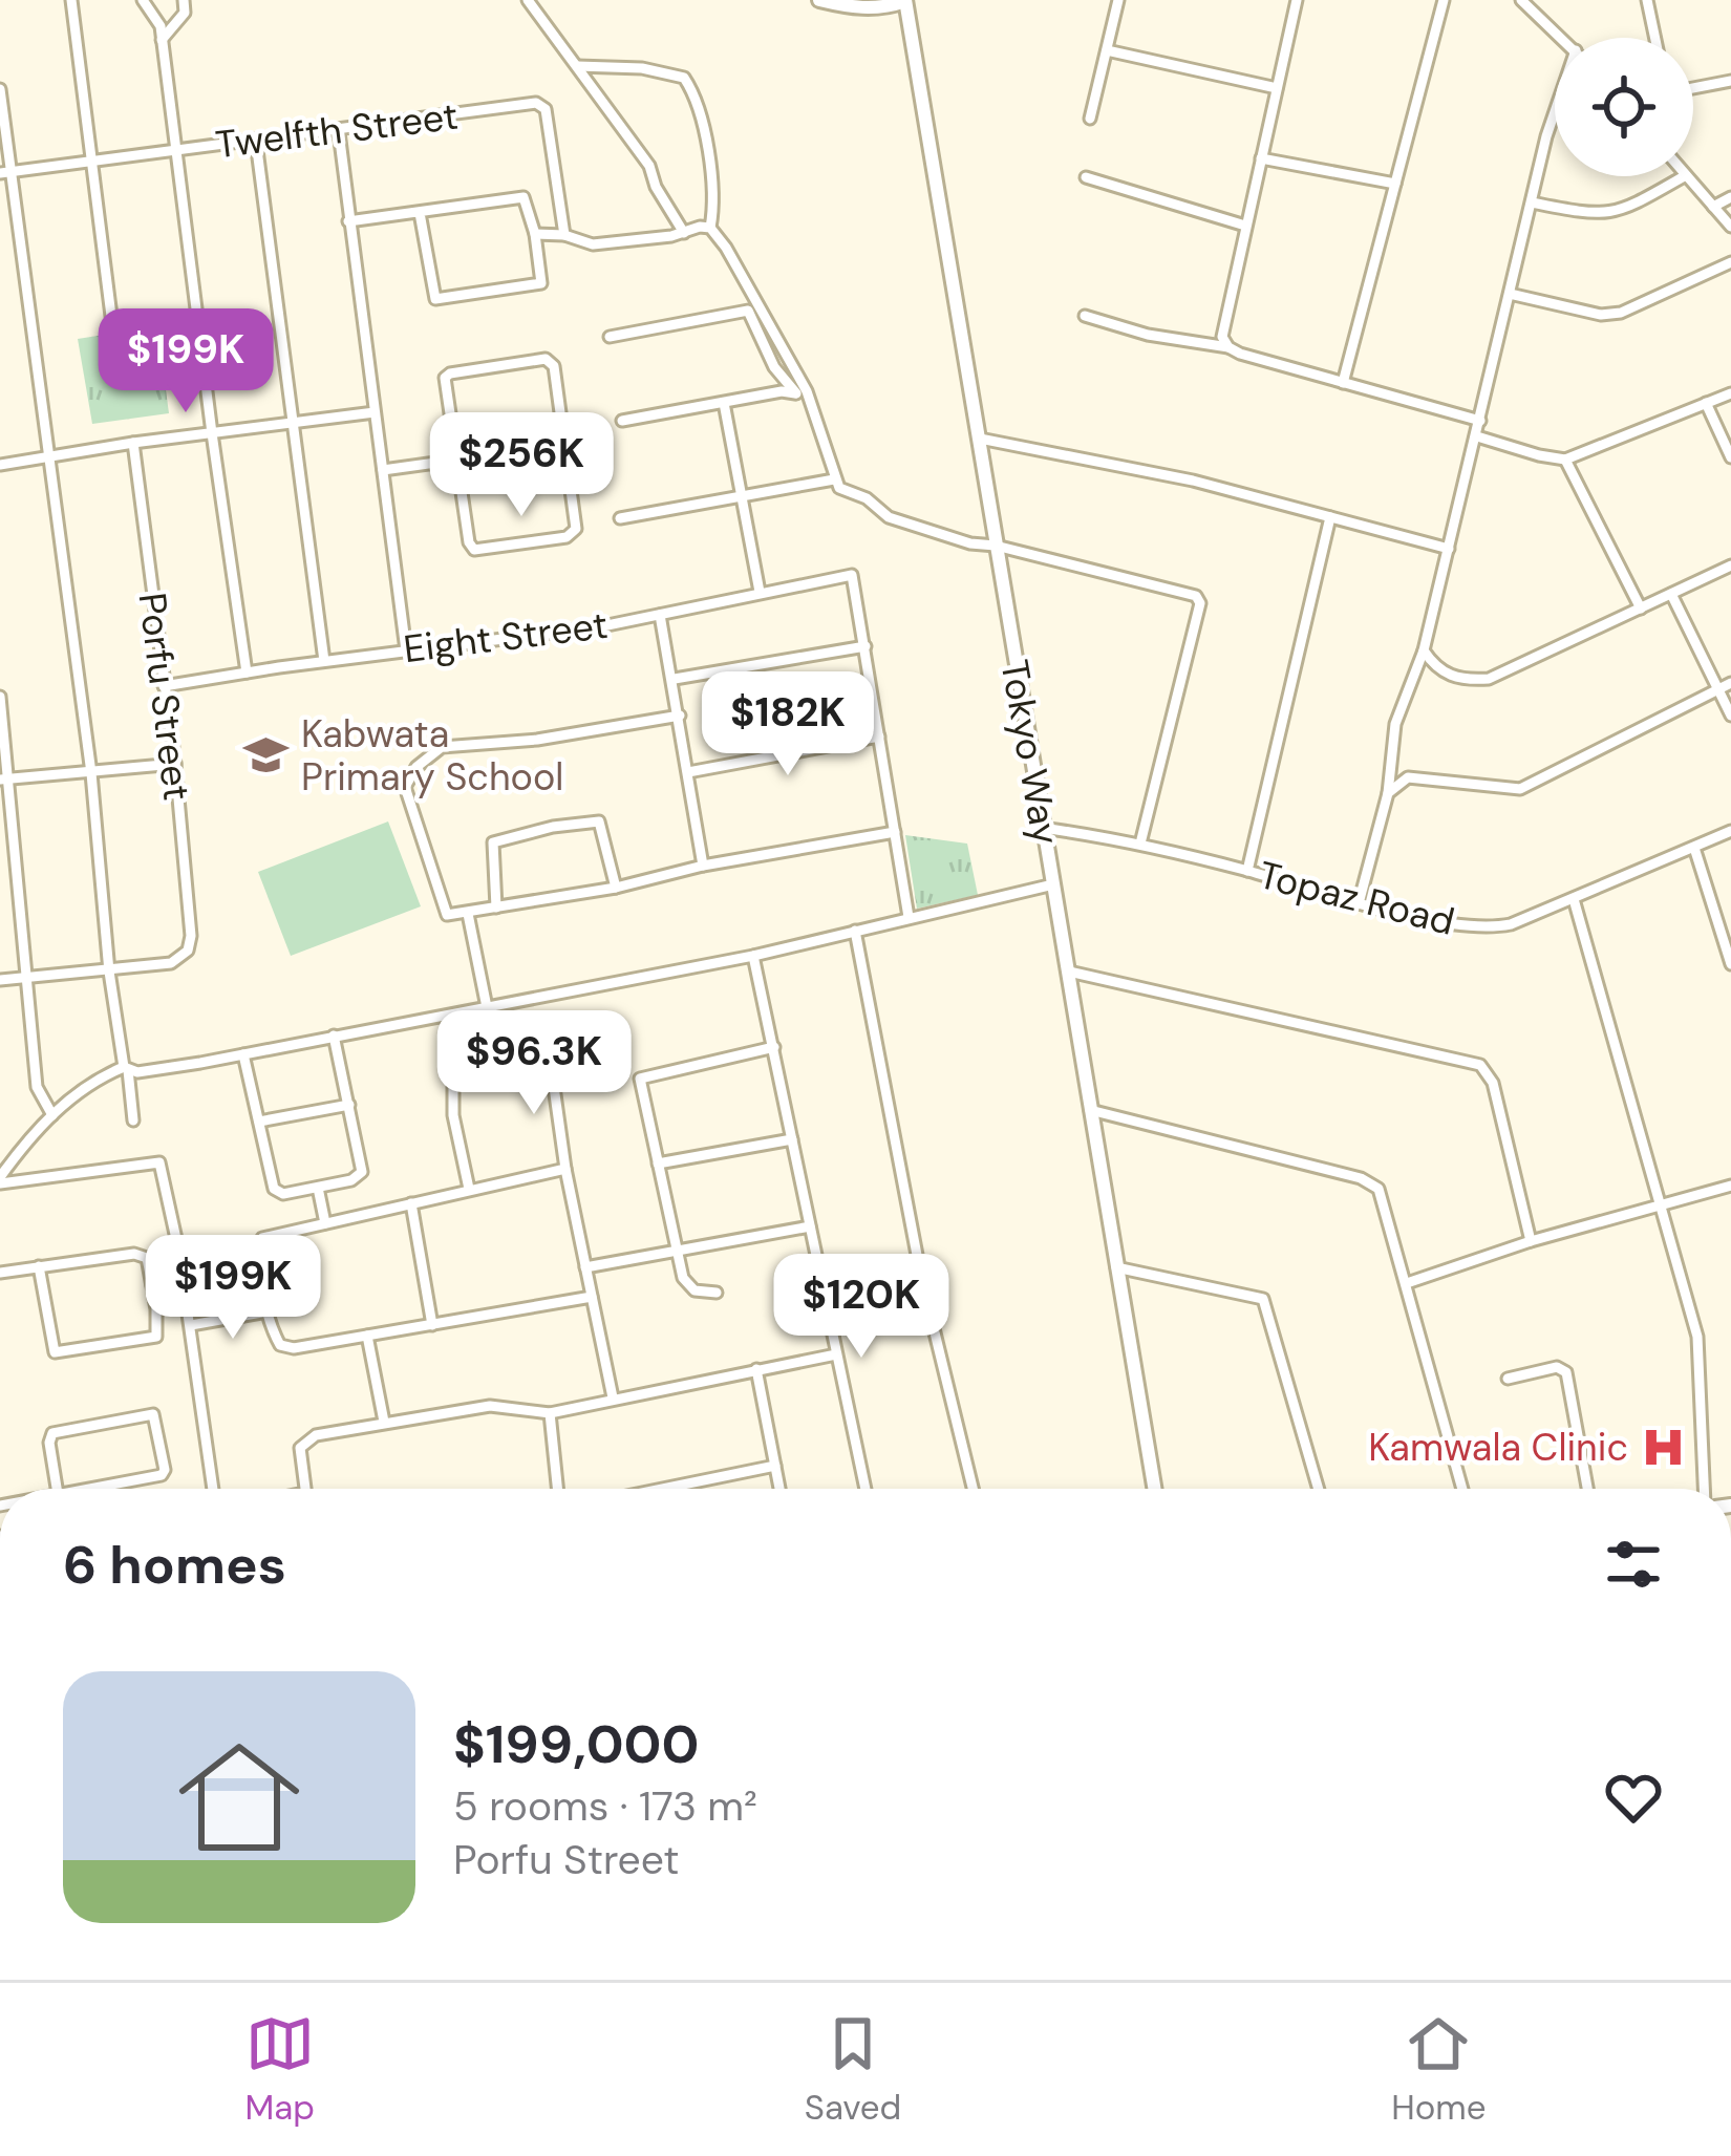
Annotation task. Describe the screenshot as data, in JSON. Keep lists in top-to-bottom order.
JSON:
{
  "streets": {
    "main road": ["Tokyo Way"],
    "street": [
      "Twelfth Street",
      "Eight Street",
      "Porfu Street",
      "Topaz Road"
    ]
  },
  "crossings": [
    ["Eight Street", "Porfu Street"],
    ["Tokyo Way", "Topaz Road"]
  ],
  "places": {
    "school or university": ["Kabwata Primary School"],
    "hospital": ["Kamwala Clinic"]
  },
  "page": {
    "price": [
      "$199K",
      "$256K",
      "$182K",
      "$96.3K",
      "$199K",
      "$120K"
    ],
    "heading": "6 homes",
    "list": [
      {
        "name": "$199,000",
        "note": "5 rooms · 173 m² · Porfu Street"
      }
    ],
    "tabs": ["Map", "Saved", "Home"]
  }
}
